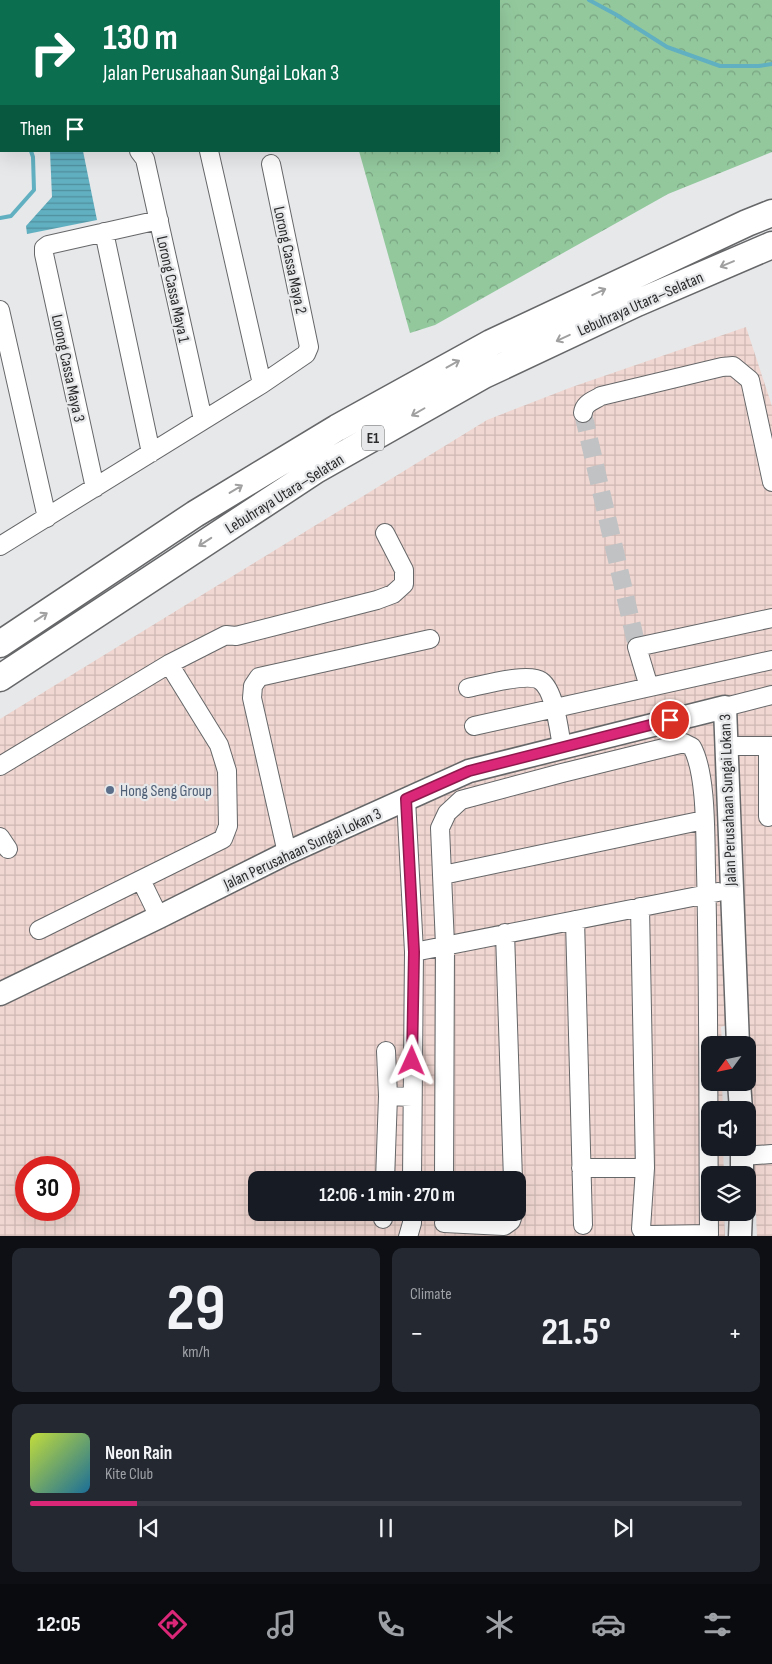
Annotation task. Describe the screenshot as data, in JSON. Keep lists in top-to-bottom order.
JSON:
{
  "streets": {
    "highway": ["Lebuhraya Utara–Selatan", "E1"],
    "main road": ["Jalan Perusahaan Sungai Lokan 3"],
    "street": ["Lorong Cassa Maya 2", "Lorong Cassa Maya 1", "Lorong Cassa Maya 3"]
  },
  "places": ["Hong Seng Group"],
  "north": "bottom left",
  "page": {
    "turn": ["130 m", "Jalan Perusahaan Sungai Lokan 3"],
    "then": "Then",
    "limit": "30",
    "trip": "12:06 · 1 min · 270 m",
    "tile": [
      ["29", "km/h"],
      "Climate"
    ],
    "heat": ["−", "21.5°", "+"],
    "song": ["Neon Rain", "Kite Club"],
    "tabs": "12:05"
  }
}
